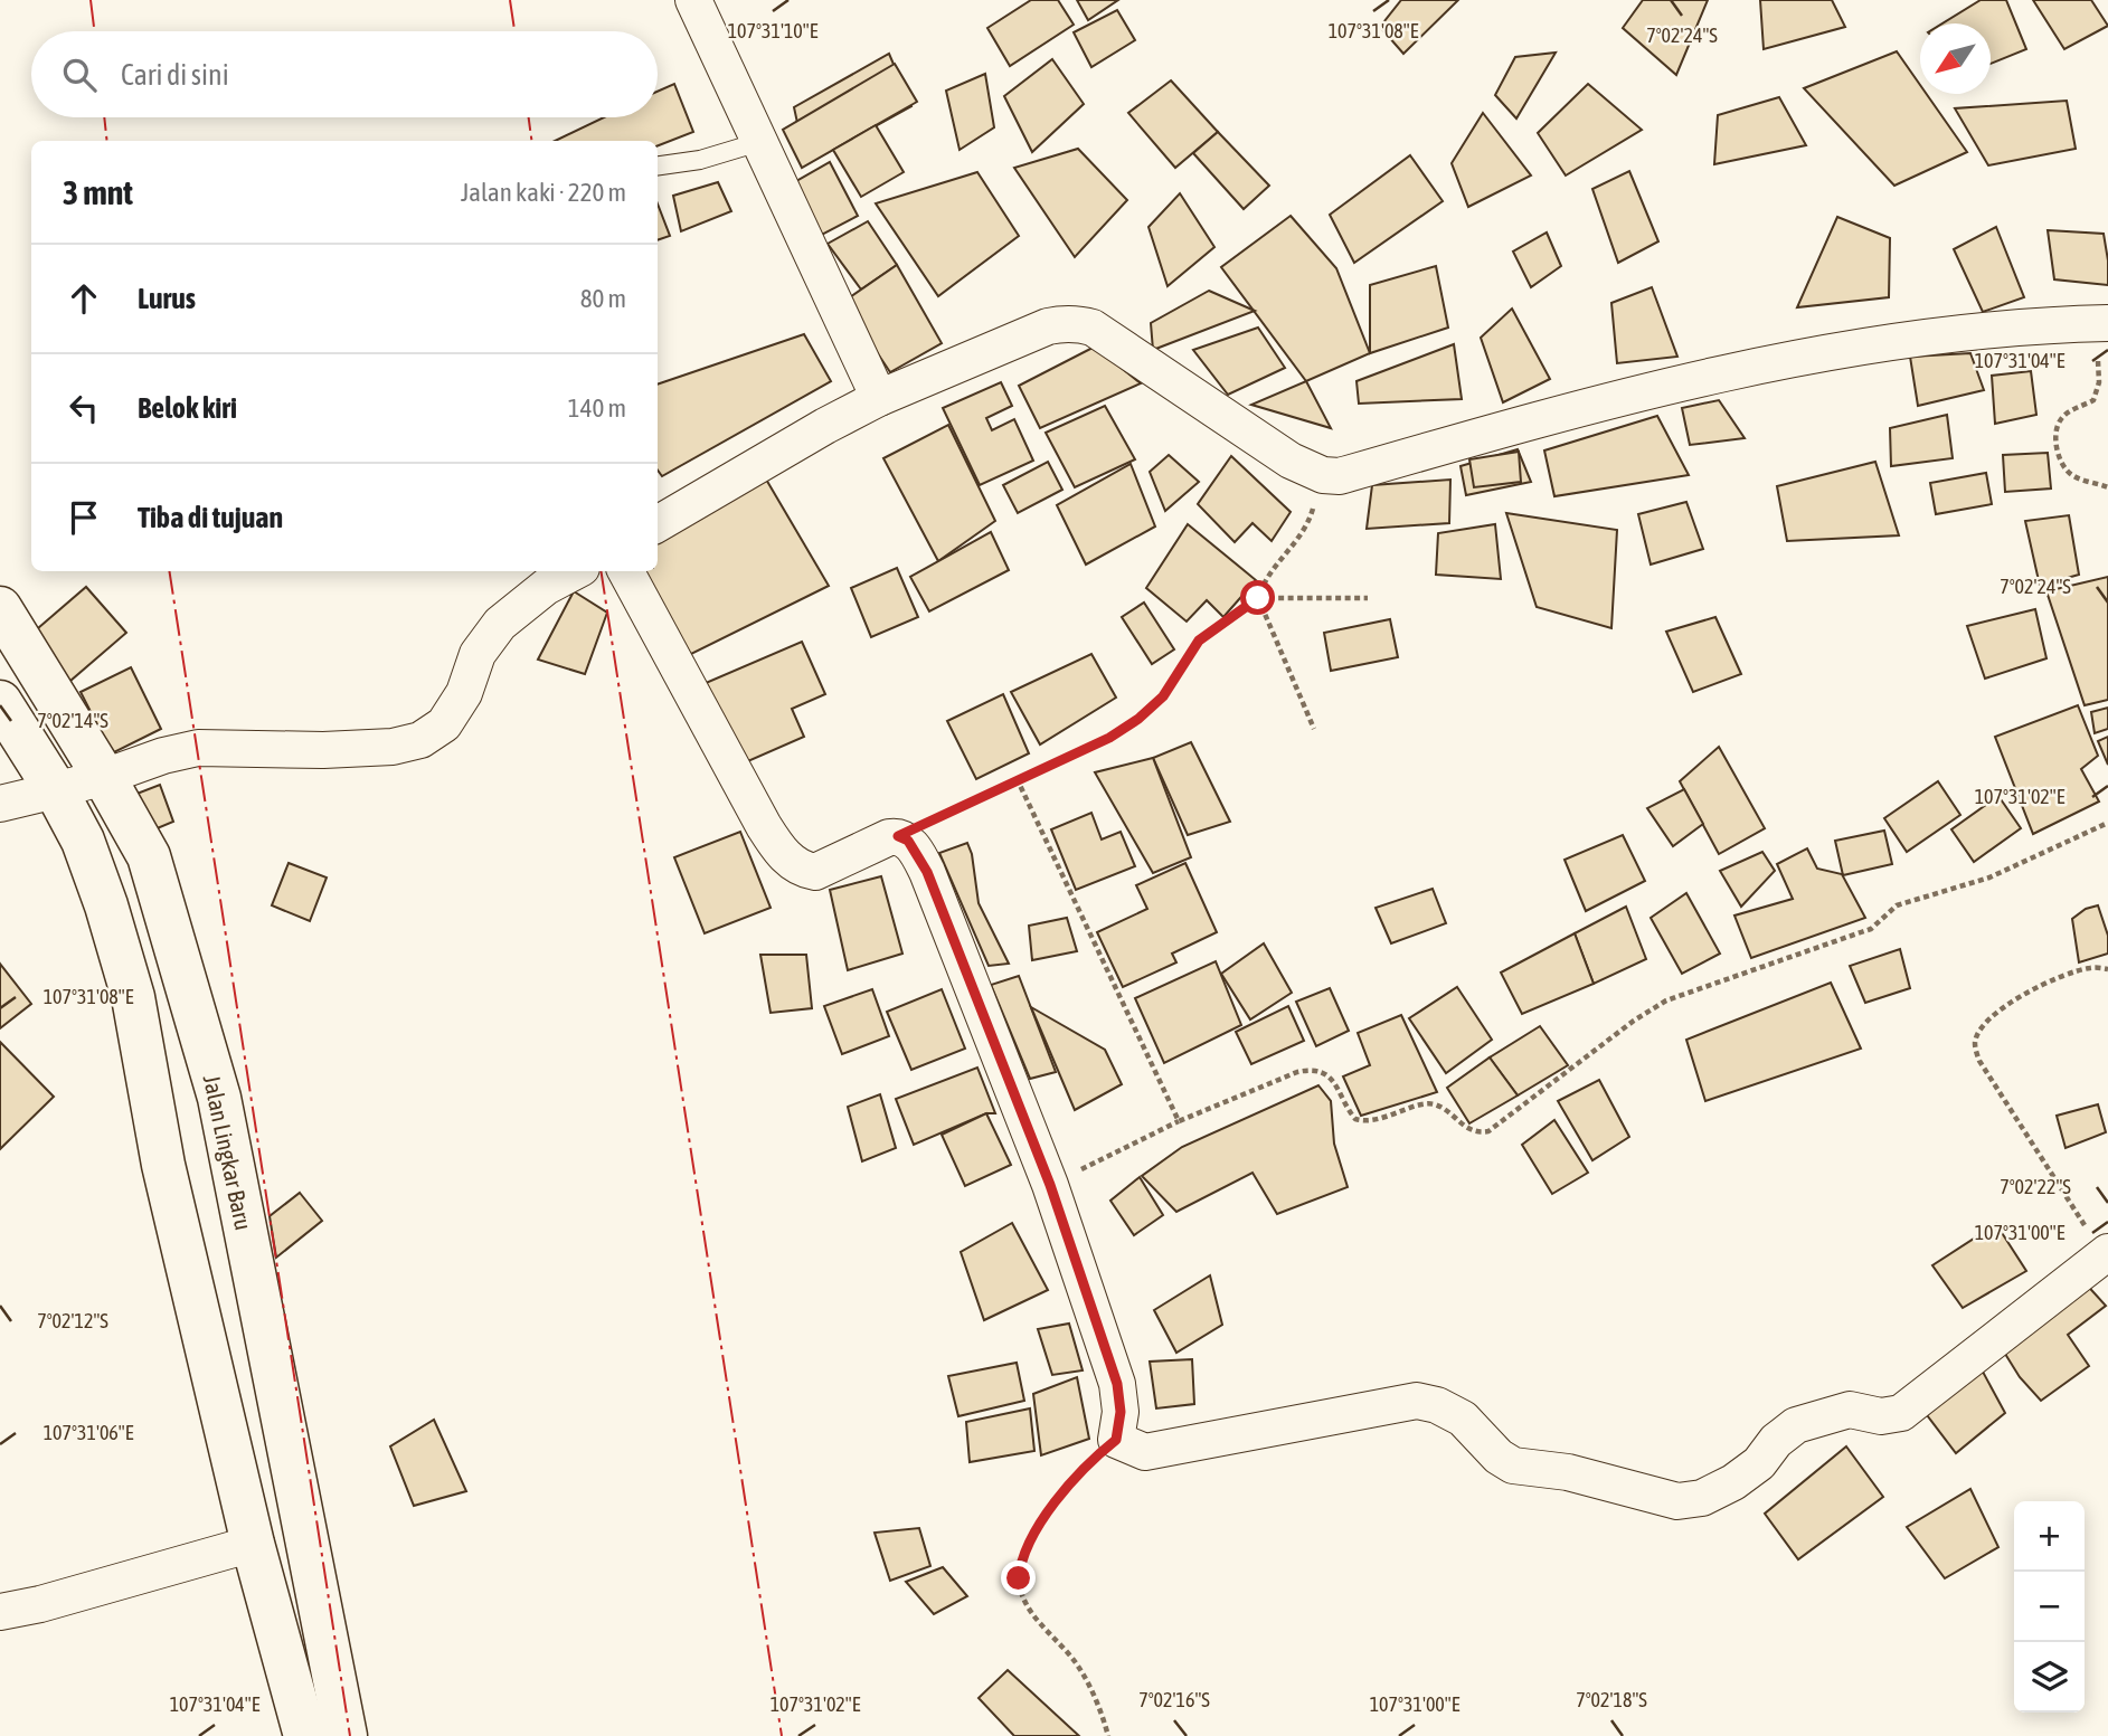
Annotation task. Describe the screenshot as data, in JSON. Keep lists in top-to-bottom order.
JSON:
{
  "streets": {
    "highway": ["Jalan Lingkar Baru"]
  },
  "north": "bottom left",
  "page": {
    "search": "Cari di sini",
    "heading": ["3 mnt", "Jalan kaki · 220 m"],
    "list": [
      ["Lurus", "80 m"],
      ["Belok kiri", "140 m"],
      "Tiba di tujuan"
    ],
    "map_buttons": ["+", "−"]
  },
  "coordinates": [
    "107°31'10\"E",
    "107°31'08\"E",
    "7°02'24\"S",
    "107°31'04\"E",
    "7°02'14\"S",
    "107°31'02\"E",
    "7°02'22\"S",
    "107°31'00\"E",
    "7°02'12\"S",
    "107°31'06\"E",
    "7°02'16\"S",
    "7°02'18\"S"
  ]
}
